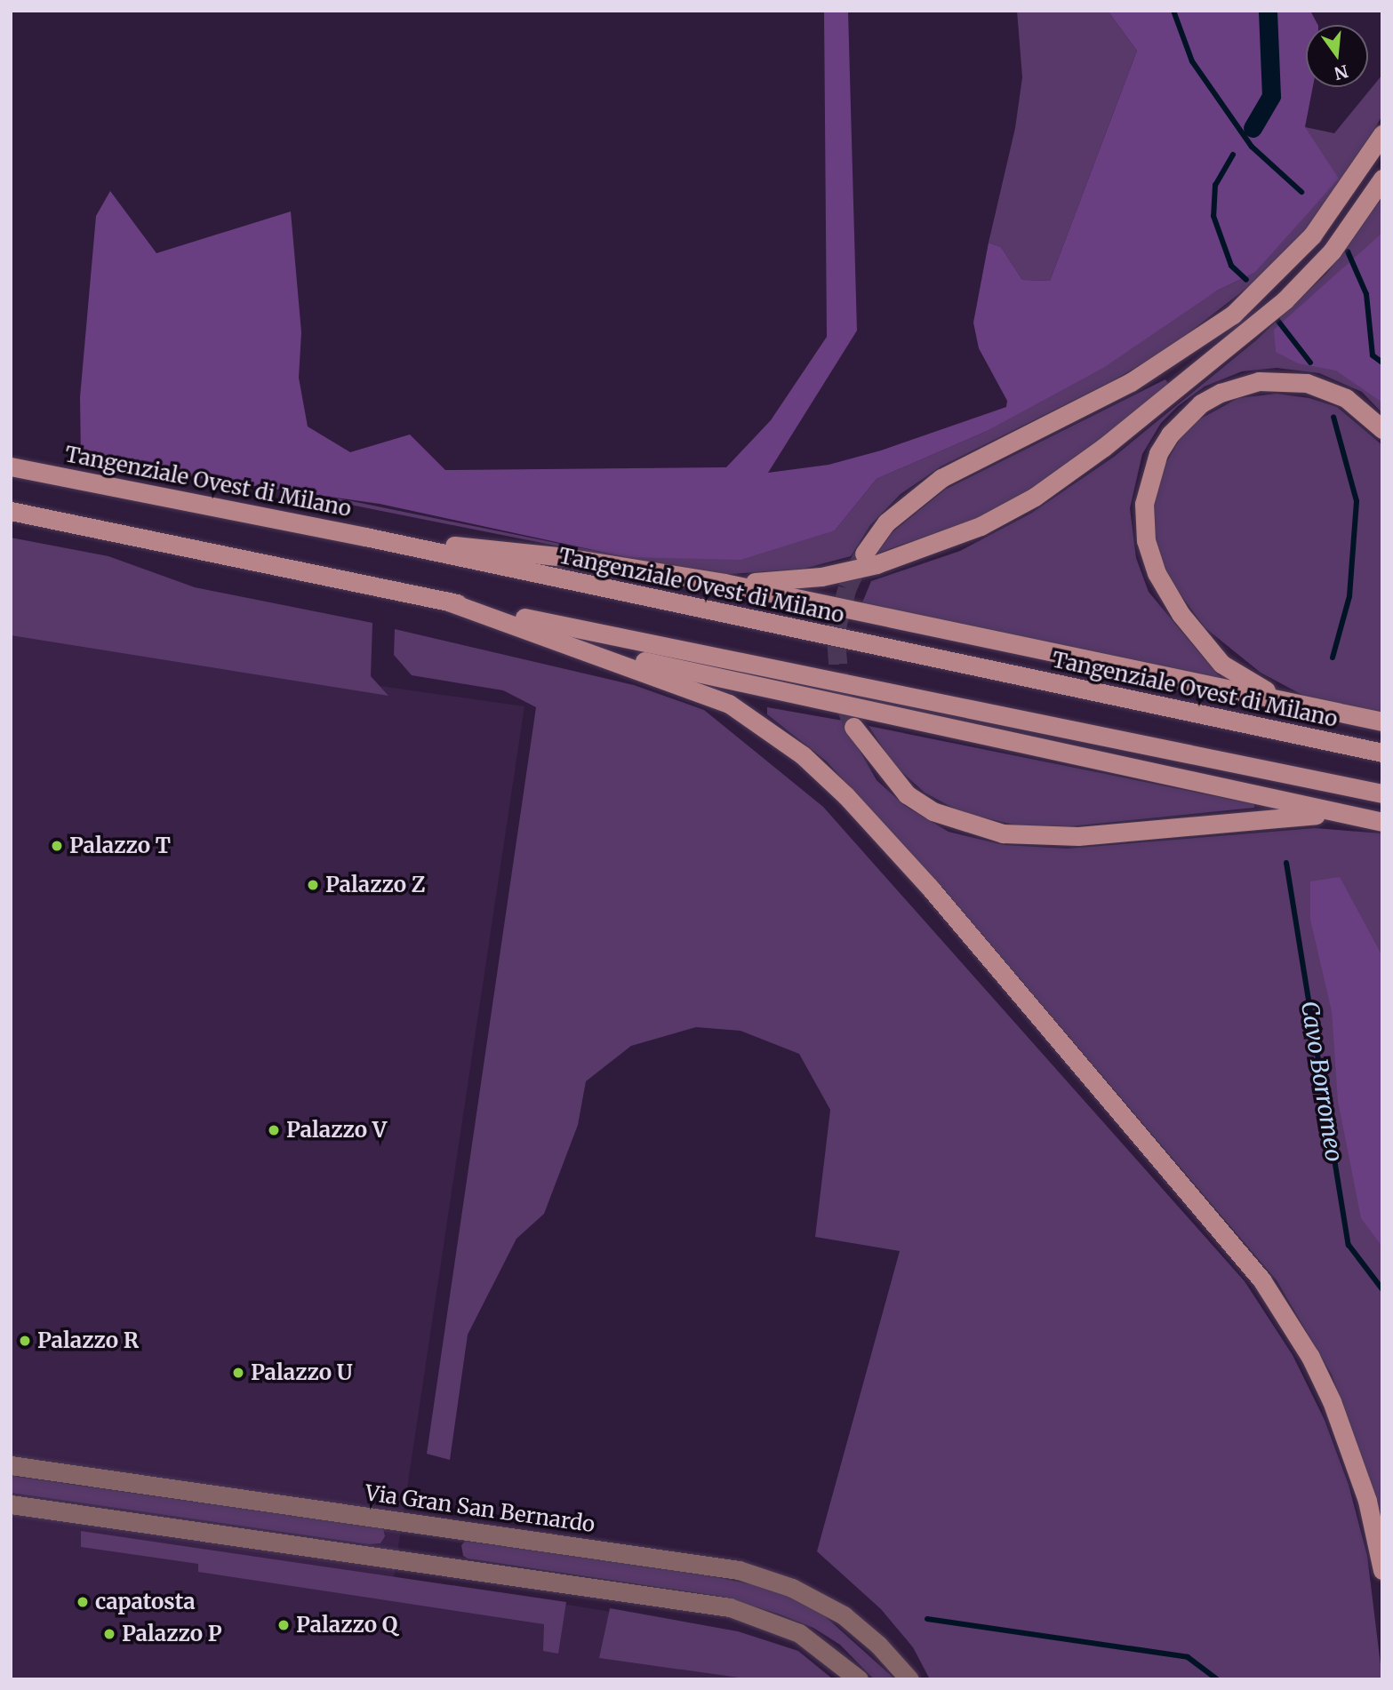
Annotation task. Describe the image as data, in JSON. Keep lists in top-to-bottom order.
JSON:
{
  "streets": {
    "highway": ["Tangenziale Ovest di Milano"],
    "main road": ["Via Gran San Bernardo"]
  },
  "water": ["Cavo Borromeo"],
  "places": [
    "Palazzo T",
    "Palazzo Z",
    "Palazzo V",
    "Palazzo R",
    "Palazzo U",
    "capatosta",
    "Palazzo Q",
    "Palazzo P"
  ],
  "north": "bottom"
}
